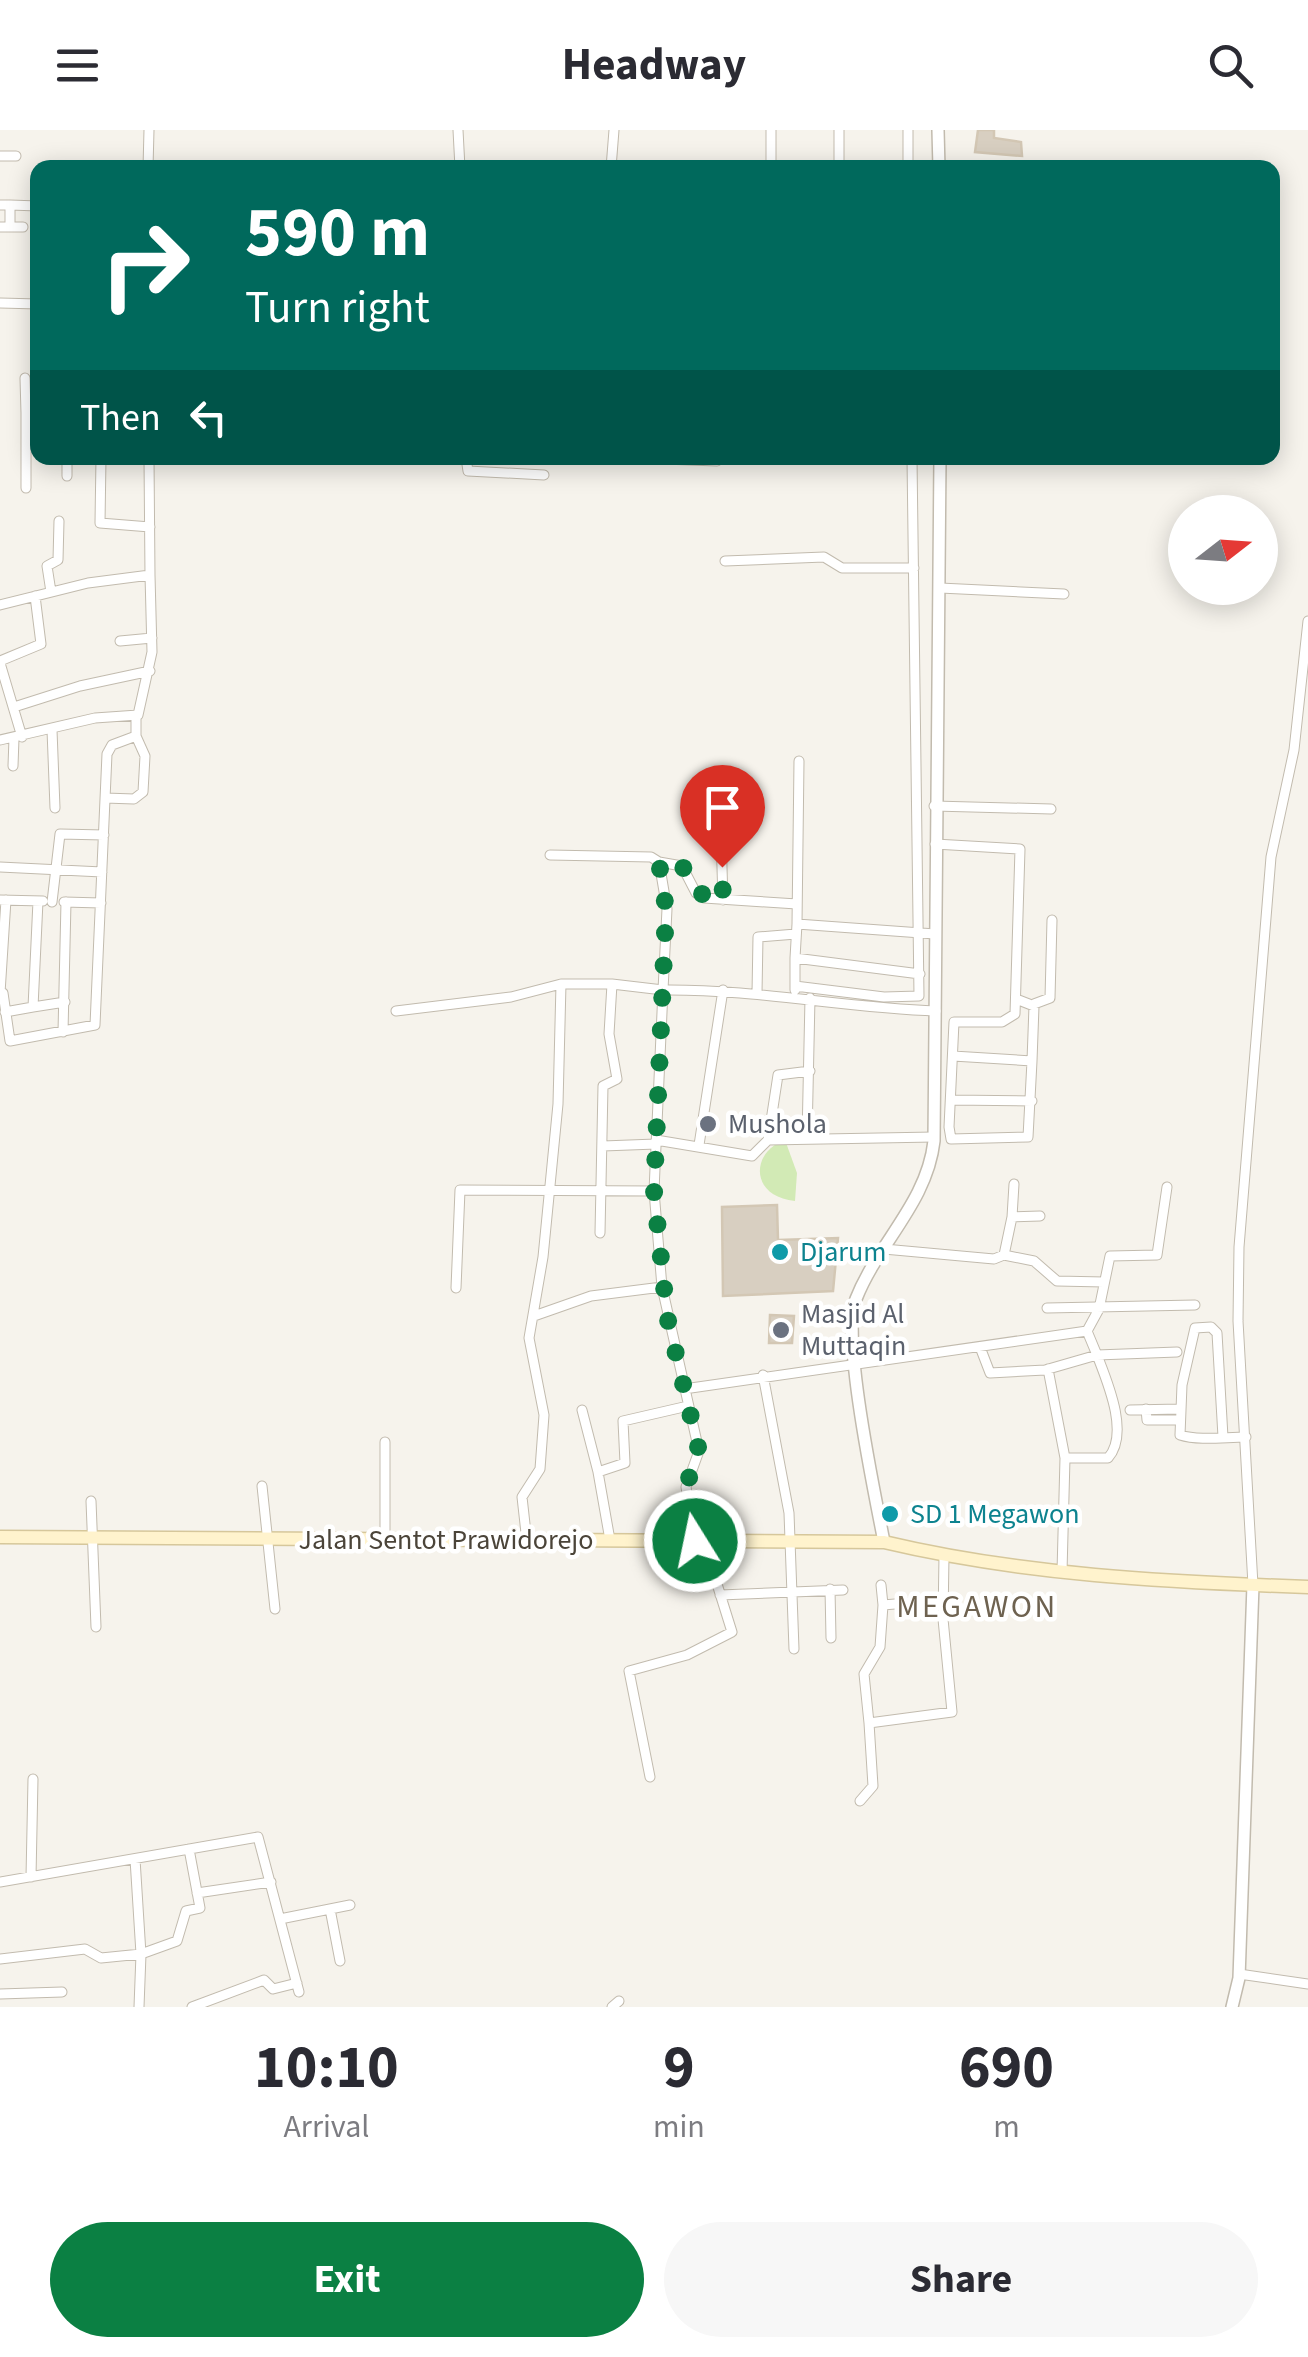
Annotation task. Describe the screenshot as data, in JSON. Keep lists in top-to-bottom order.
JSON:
{
  "streets": {
    "main road": ["Jalan Sentot Prawidorejo"]
  },
  "districts": ["MEGAWON"],
  "places": [
    "Mushola",
    "Djarum",
    "Masjid Al Muttaqin",
    "SD 1 Megawon"
  ],
  "north": "right",
  "page": {
    "header": "Headway",
    "turn": ["590 m", "Turn right"],
    "then": "Then",
    "eta": [
      "10:10",
      "Arrival",
      "9",
      "min",
      "690",
      "m"
    ],
    "buttons": ["Exit", "Share"]
  }
}
